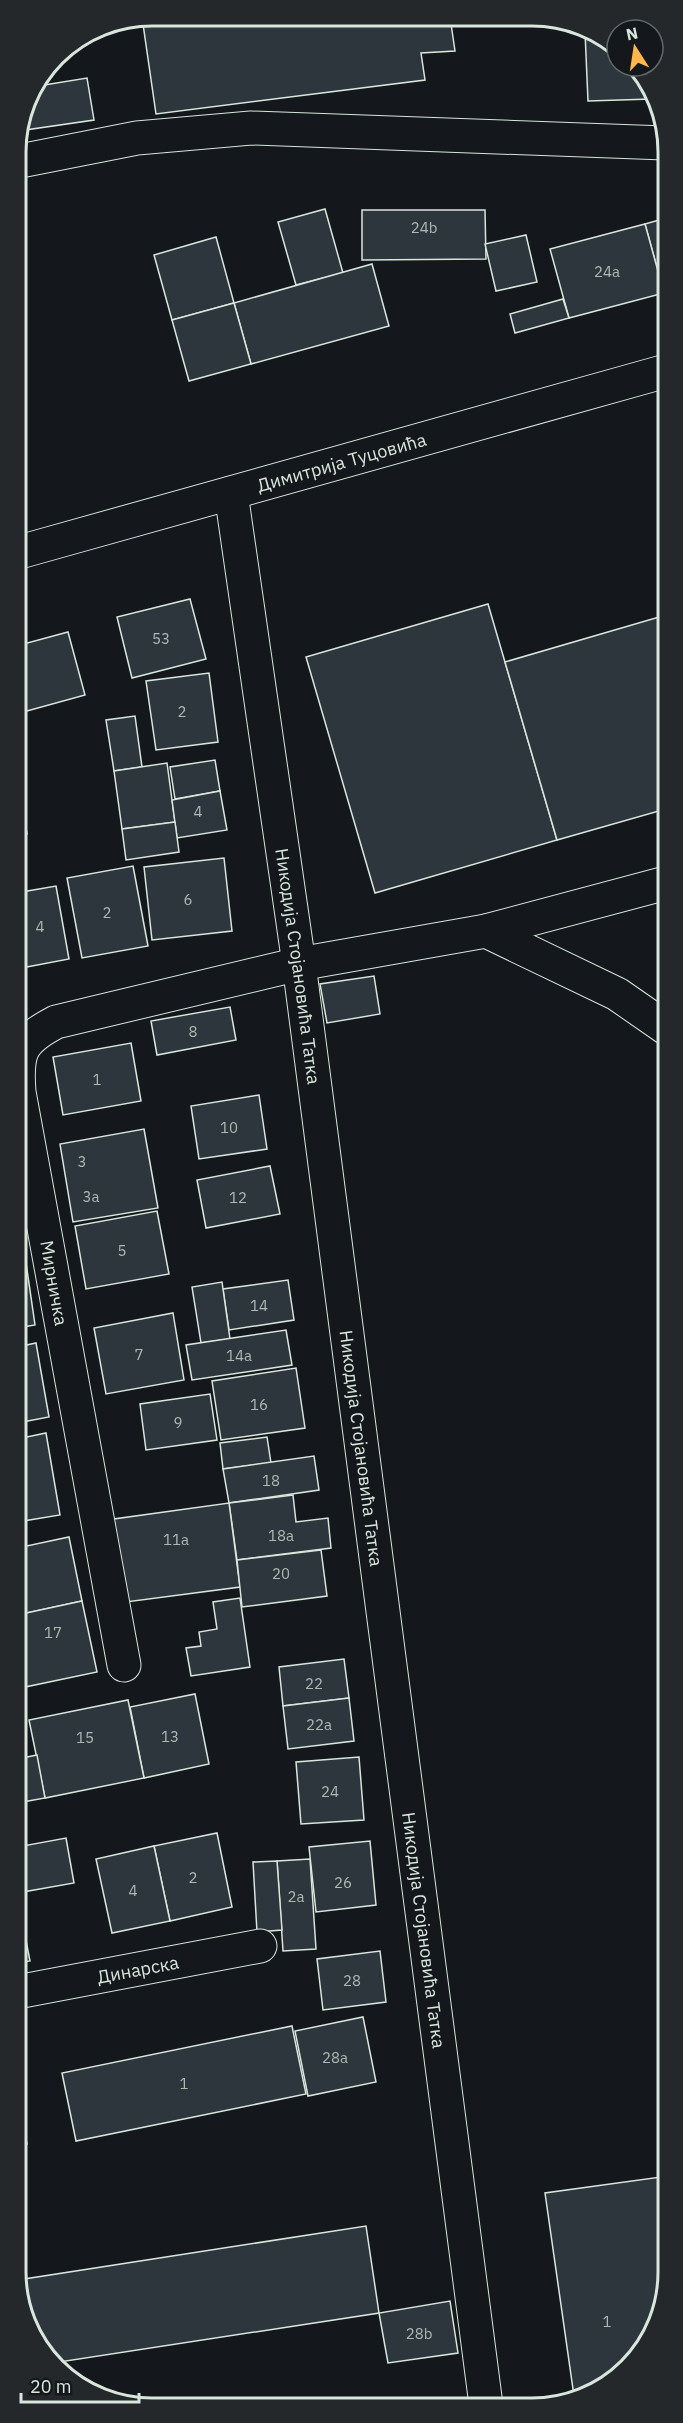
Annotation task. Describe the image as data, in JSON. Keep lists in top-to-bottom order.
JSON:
{
  "streets": {
    "street": [
      "Димитрија Туцовића",
      "Никодија Стојановића Татка",
      "Мирничка",
      "Динарска"
    ]
  },
  "crossings": [
    ["Димитрија Туцовића", "Никодија Стојановића Татка"],
    ["Никодија Стојановића Татка", "Мирничка"]
  ],
  "house_numbers": [
    "24b",
    "24a",
    "53",
    "2",
    "4",
    "6",
    "2",
    "4",
    "8",
    "1",
    "10",
    "3",
    "3a",
    "12",
    "5",
    "14",
    "7",
    "14a",
    "16",
    "9",
    "18",
    "18a",
    "11a",
    "20",
    "17",
    "22",
    "22a",
    "13",
    "15",
    "24",
    "2",
    "26",
    "4",
    "2a",
    "28",
    "28a",
    "1",
    "1",
    "28b"
  ],
  "scale_bar": "20 m",
  "north": "top"
}
